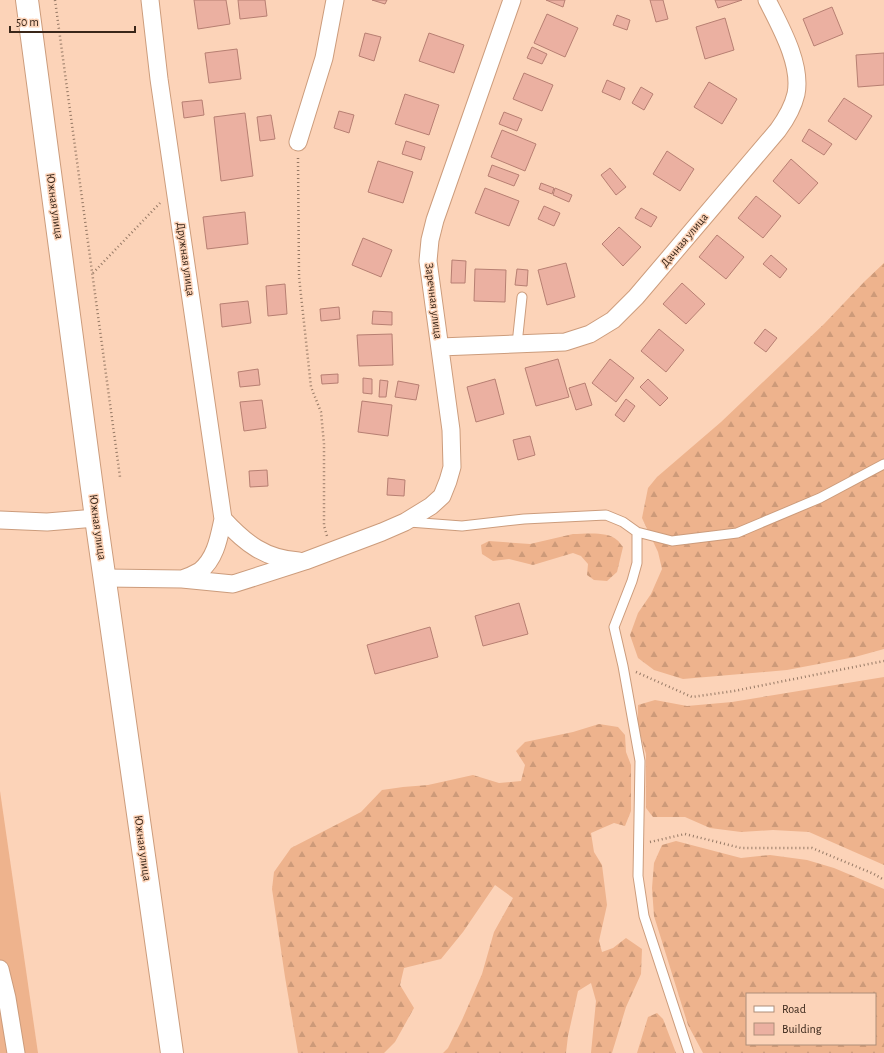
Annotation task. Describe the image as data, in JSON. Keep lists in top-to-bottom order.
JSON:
{
  "streets": {
    "street": [
      "Южная улица",
      "Дачная улица",
      "Дружная улица",
      "Заречная улица"
    ]
  },
  "crossings": [
    ["Южная улица", "Заречная улица"],
    ["Дачная улица", "Заречная улица"],
    ["Дружная улица", "Заречная улица"]
  ],
  "legend": ["Road", "Building"],
  "scale_bar": "50 m"
}
